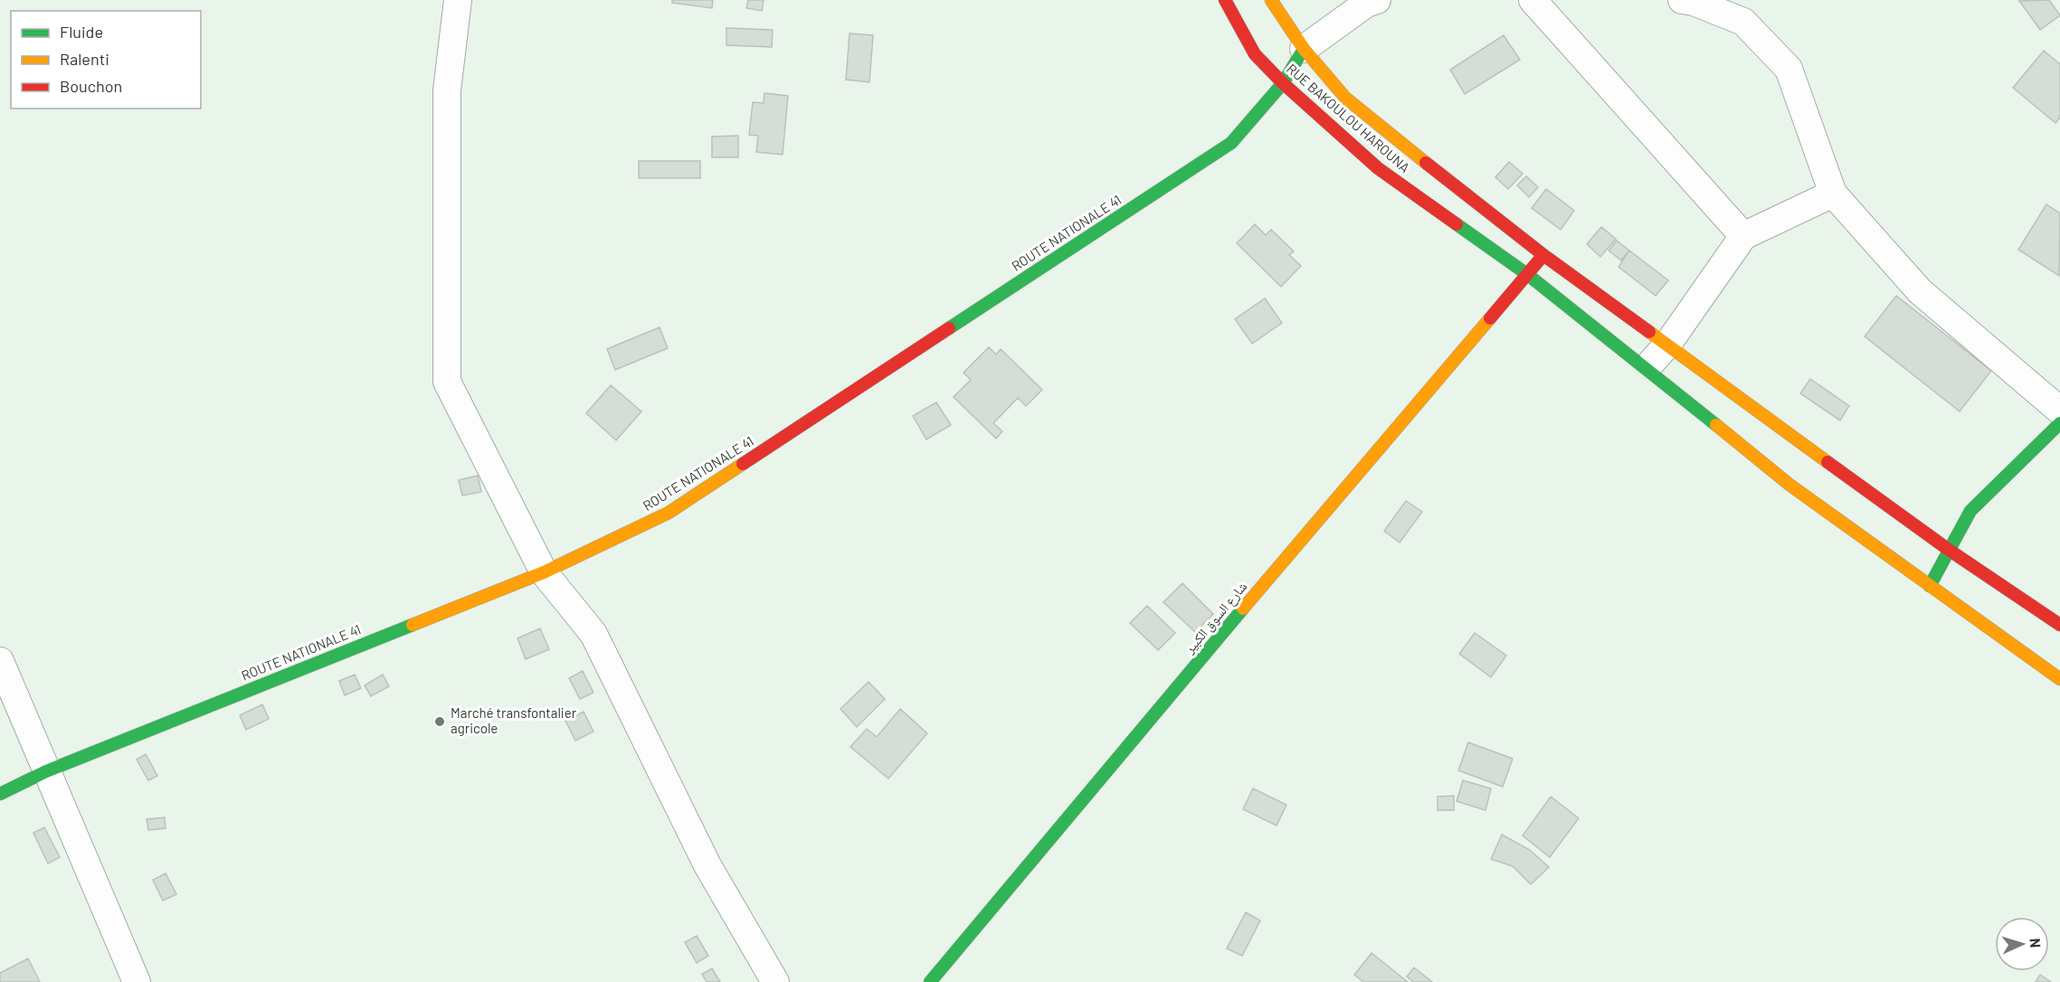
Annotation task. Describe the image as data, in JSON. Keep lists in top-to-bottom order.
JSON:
{
  "streets": {
    "main road": ["RUE BAKOULOU HAROUNA", "ROUTE NATIONALE 41", "شارع السوق الكبير"]
  },
  "crossings": [
    ["RUE BAKOULOU HAROUNA", "ROUTE NATIONALE 41"],
    ["RUE BAKOULOU HAROUNA", "شارع السوق الكبير"]
  ],
  "places": ["Marché transfontalier agricole"],
  "legend": ["Fluide", "Ralenti", "Bouchon"],
  "north": "right"
}
